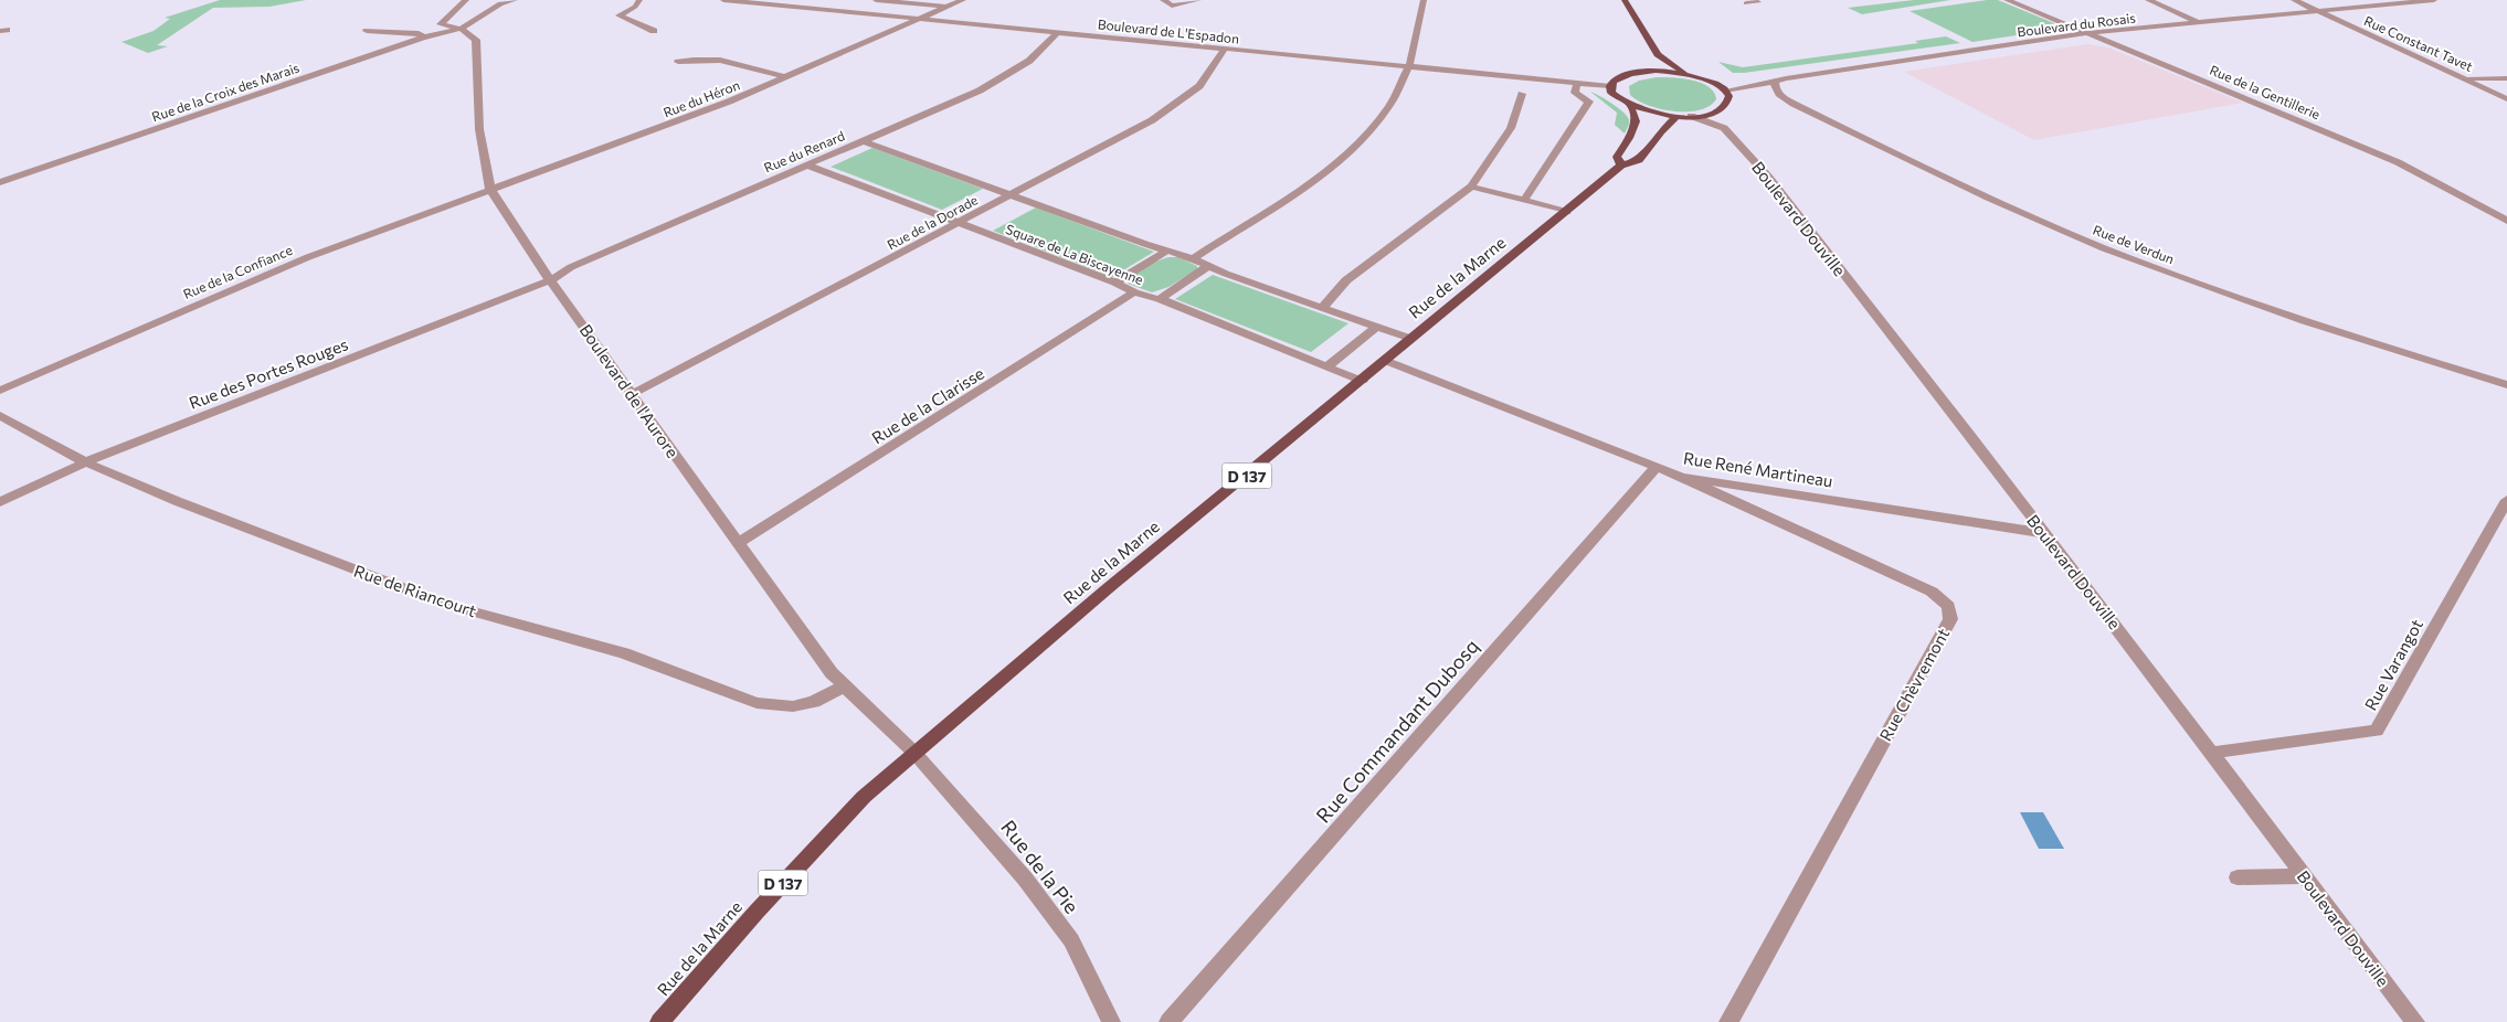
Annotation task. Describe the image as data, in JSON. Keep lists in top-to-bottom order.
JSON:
{
  "streets": {
    "main road": ["Rue de la Marne", "D 137"],
    "street": [
      "Boulevard du Rosais",
      "Boulevard de L'Espadon",
      "Rue Constant Tavet",
      "Rue de la Croix des Marais",
      "Rue de la Gentillerie",
      "Rue du Héron",
      "Rue du Renard",
      "Boulevard Douville",
      "Rue de la Dorade",
      "Rue de Verdun",
      "Square de La Biscayenne",
      "Rue de la Confiance",
      "Rue des Portes Rouges",
      "Boulevard de l'Aurore",
      "Rue de la Clarisse",
      "Rue René Martineau",
      "Rue de Riancourt",
      "Rue Varangot",
      "Rue Chèvremont",
      "Rue Commandant Dubosq",
      "Rue de la Pie"
    ]
  },
  "crossings": [
    ["Boulevard du Rosais", "Rue Constant Tavet"],
    ["Boulevard du Rosais", "Rue de la Gentillerie"],
    ["Boulevard du Rosais", "Rue de Verdun"],
    ["Boulevard de L'Espadon", "Rue du Héron"],
    ["Boulevard de L'Espadon", "Rue du Renard"],
    ["Boulevard de L'Espadon", "Rue de la Dorade"],
    ["Rue de la Croix des Marais", "Boulevard de l'Aurore"],
    ["Rue du Héron", "Rue de la Confiance"],
    ["Rue du Héron", "Boulevard de l'Aurore"],
    ["Rue du Renard", "Square de La Biscayenne"],
    ["Rue du Renard", "Rue des Portes Rouges"],
    ["Rue du Renard", "Boulevard de l'Aurore"],
    ["Boulevard Douville", "Rue René Martineau"],
    ["Boulevard Douville", "Rue Varangot"],
    ["Rue de la Dorade", "Square de La Biscayenne"],
    ["Rue de la Dorade", "Boulevard de l'Aurore"],
    ["Square de La Biscayenne", "Rue de la Marne"],
    ["Square de La Biscayenne", "Rue de la Clarisse"],
    ["Rue de la Confiance", "Boulevard de l'Aurore"],
    ["Rue de la Marne", "Boulevard de l'Aurore"],
    ["Rue de la Marne", "Rue René Martineau"],
    ["Rue de la Marne", "Rue de la Pie"],
    ["Rue des Portes Rouges", "Boulevard de l'Aurore"],
    ["Rue des Portes Rouges", "Rue de Riancourt"],
    ["Boulevard de l'Aurore", "Rue de la Clarisse"],
    ["Boulevard de l'Aurore", "Rue de Riancourt"],
    ["Boulevard de l'Aurore", "Rue de la Pie"],
    ["Rue René Martineau", "Rue Chèvremont"],
    ["Rue René Martineau", "Rue Commandant Dubosq"]
  ]
}
